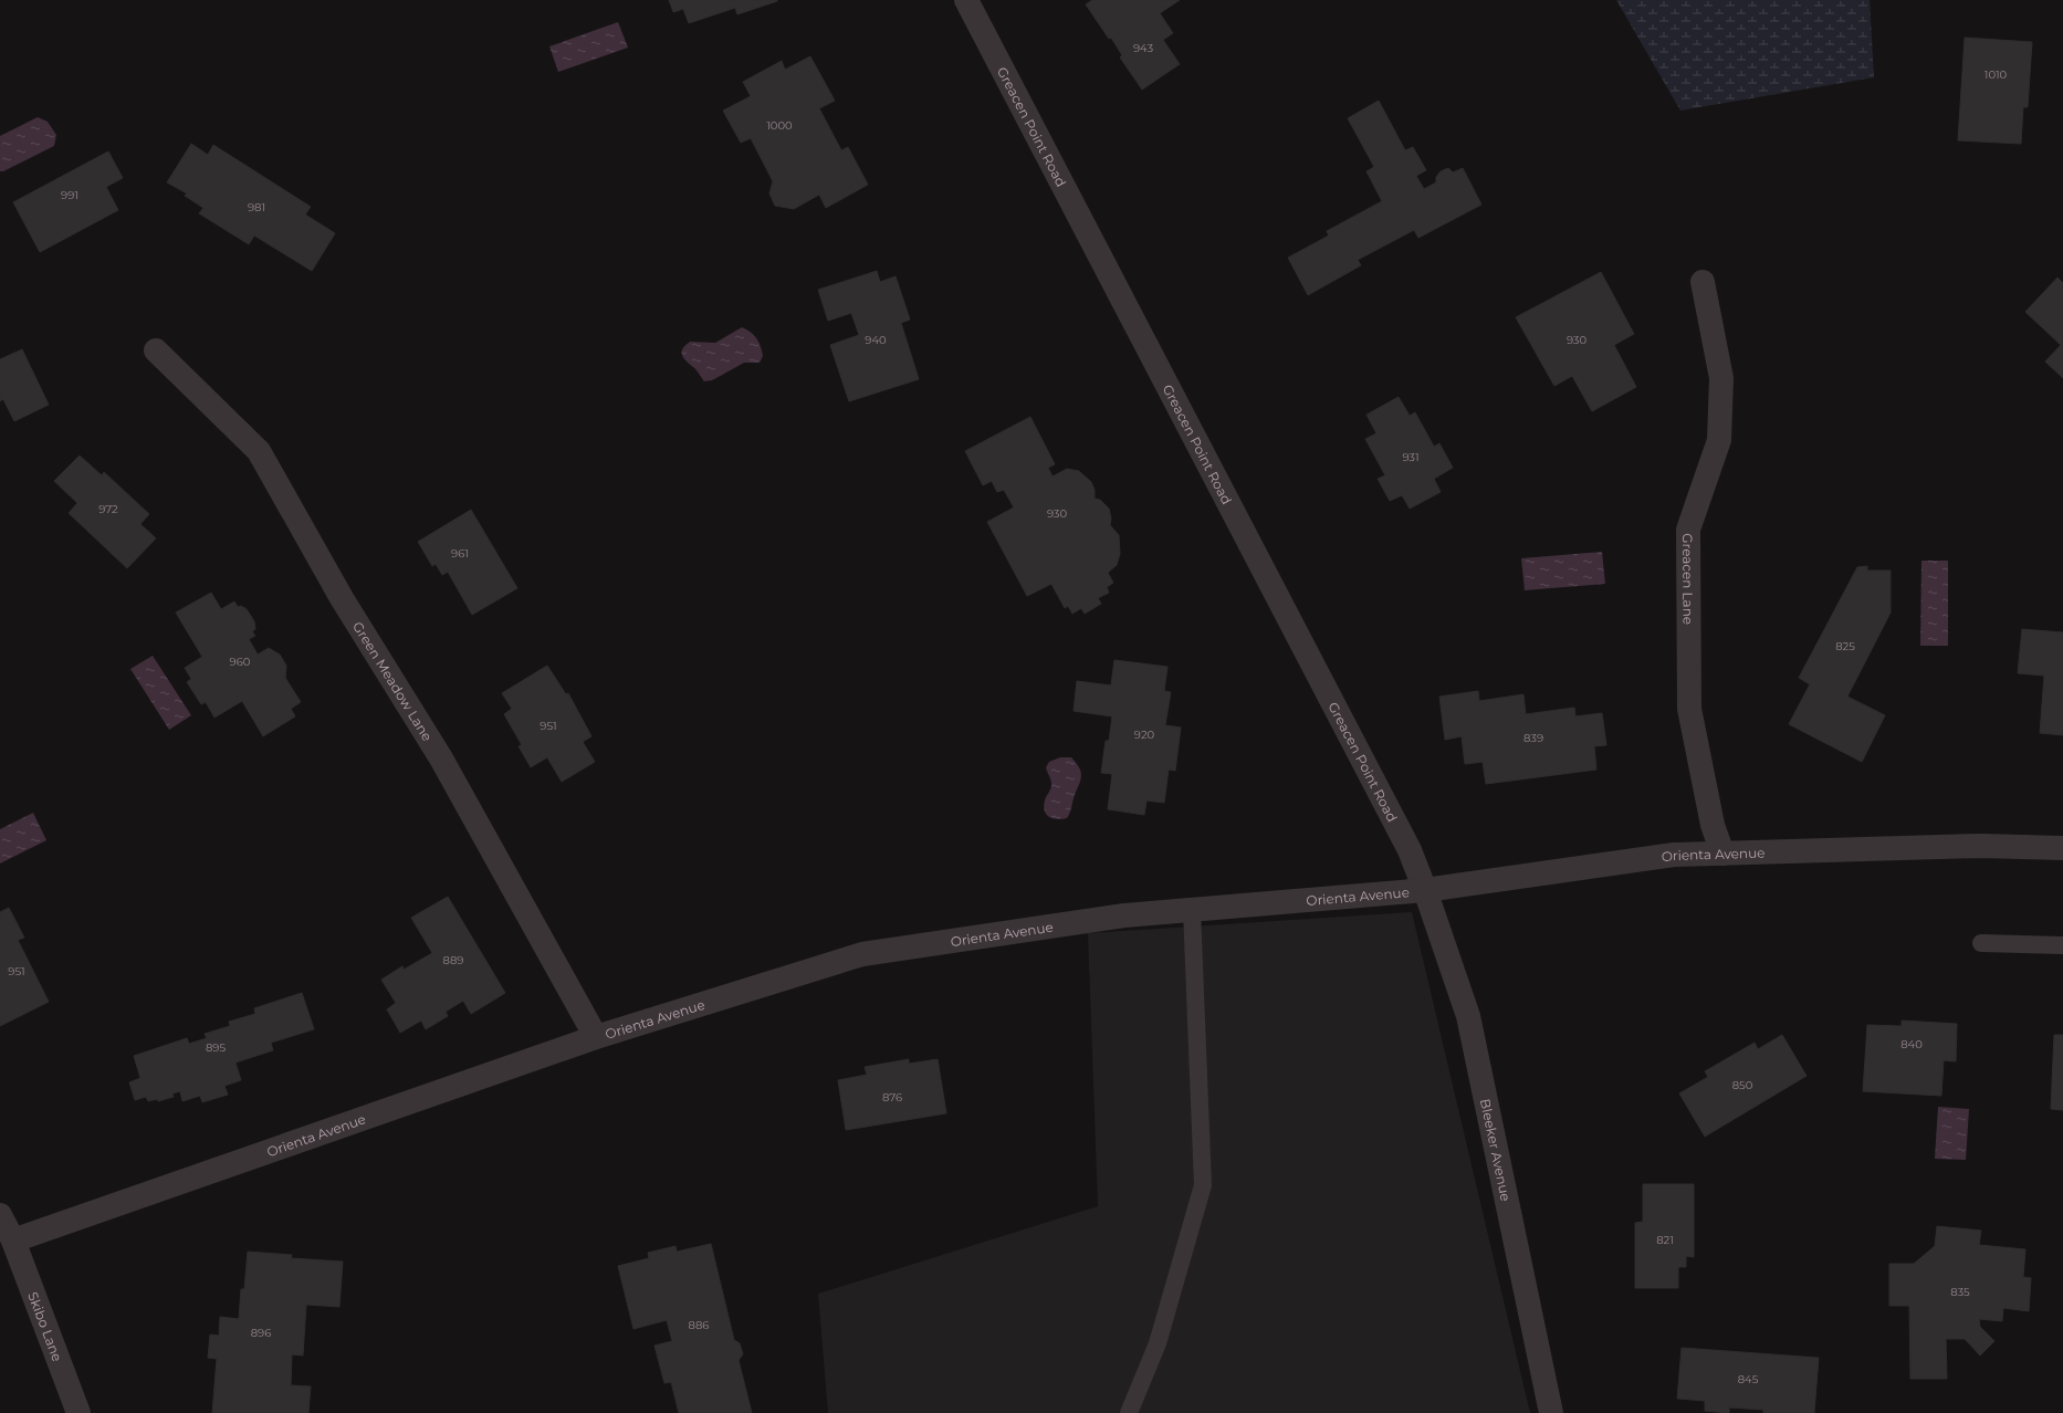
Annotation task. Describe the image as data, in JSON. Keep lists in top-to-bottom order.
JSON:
{
  "streets": {
    "street": [
      "Greacen Point Road",
      "Greacen Lane",
      "Green Meadow Lane",
      "Orienta Avenue",
      "Bleeker Avenue",
      "Skibo Lane"
    ]
  },
  "crossings": [
    ["Greacen Point Road", "Orienta Avenue"],
    ["Greacen Point Road", "Bleeker Avenue"],
    ["Greacen Lane", "Orienta Avenue"],
    ["Green Meadow Lane", "Orienta Avenue"],
    ["Orienta Avenue", "Bleeker Avenue"],
    ["Orienta Avenue", "Skibo Lane"]
  ],
  "house_numbers": [
    "943",
    "1010",
    "1000",
    "991",
    "981",
    "940",
    "930",
    "931",
    "972",
    "930",
    "961",
    "825",
    "960",
    "951",
    "920",
    "839",
    "889",
    "951",
    "840",
    "895",
    "850",
    "876",
    "821",
    "835",
    "886",
    "896",
    "845"
  ]
}
